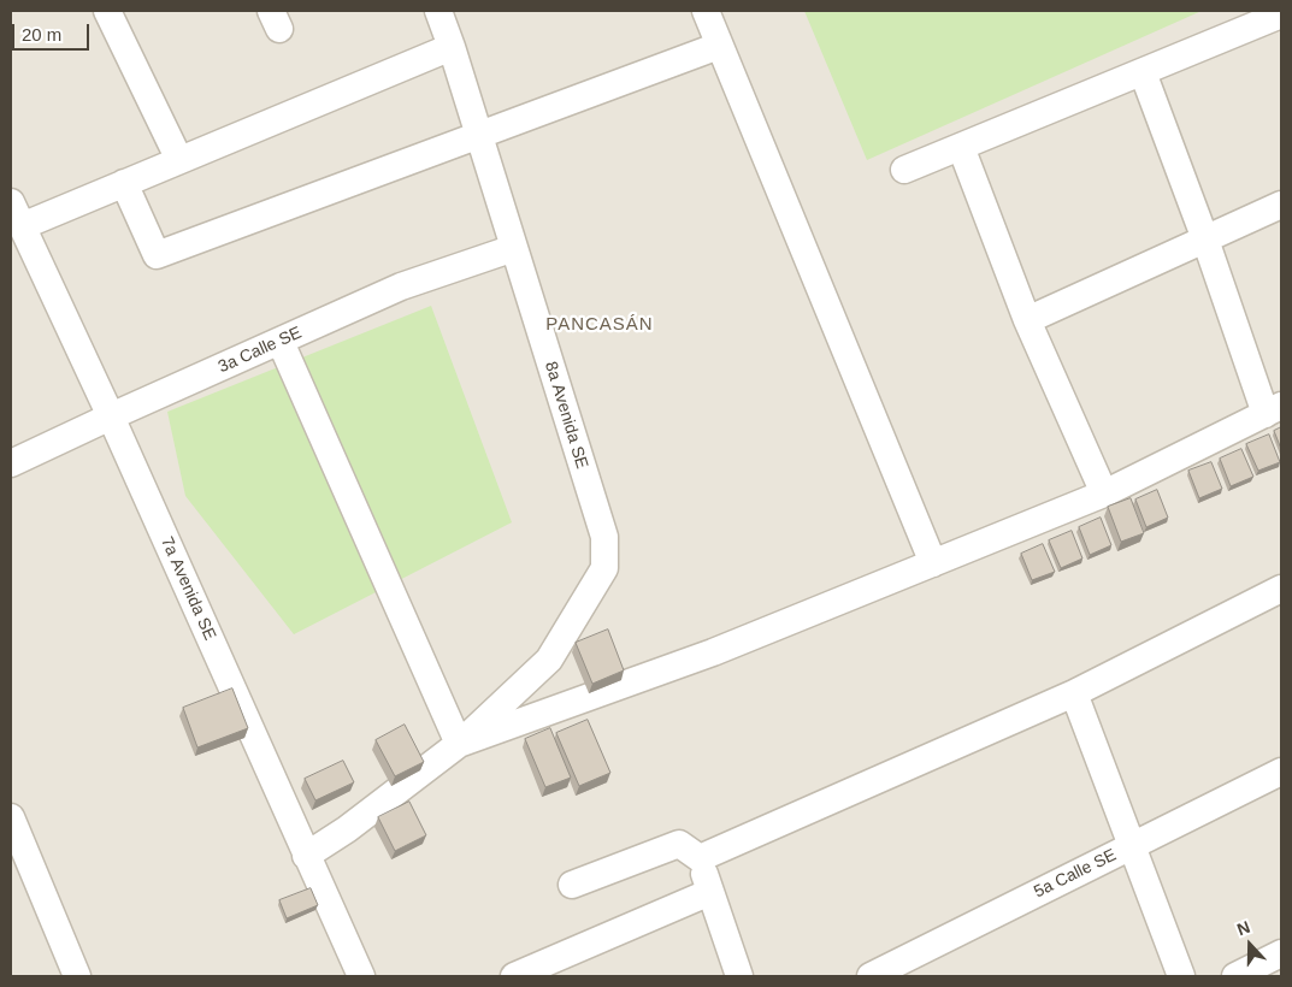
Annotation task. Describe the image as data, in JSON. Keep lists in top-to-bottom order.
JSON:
{
  "streets": {
    "street": [
      "3a Calle SE",
      "8a Avenida SE",
      "7a Avenida SE",
      "5a Calle SE"
    ]
  },
  "crossings": [
    ["3a Calle SE", "8a Avenida SE"],
    ["3a Calle SE", "7a Avenida SE"]
  ],
  "districts": ["PANCASÁN"],
  "scale_bar": "20 m",
  "north": "top"
}
